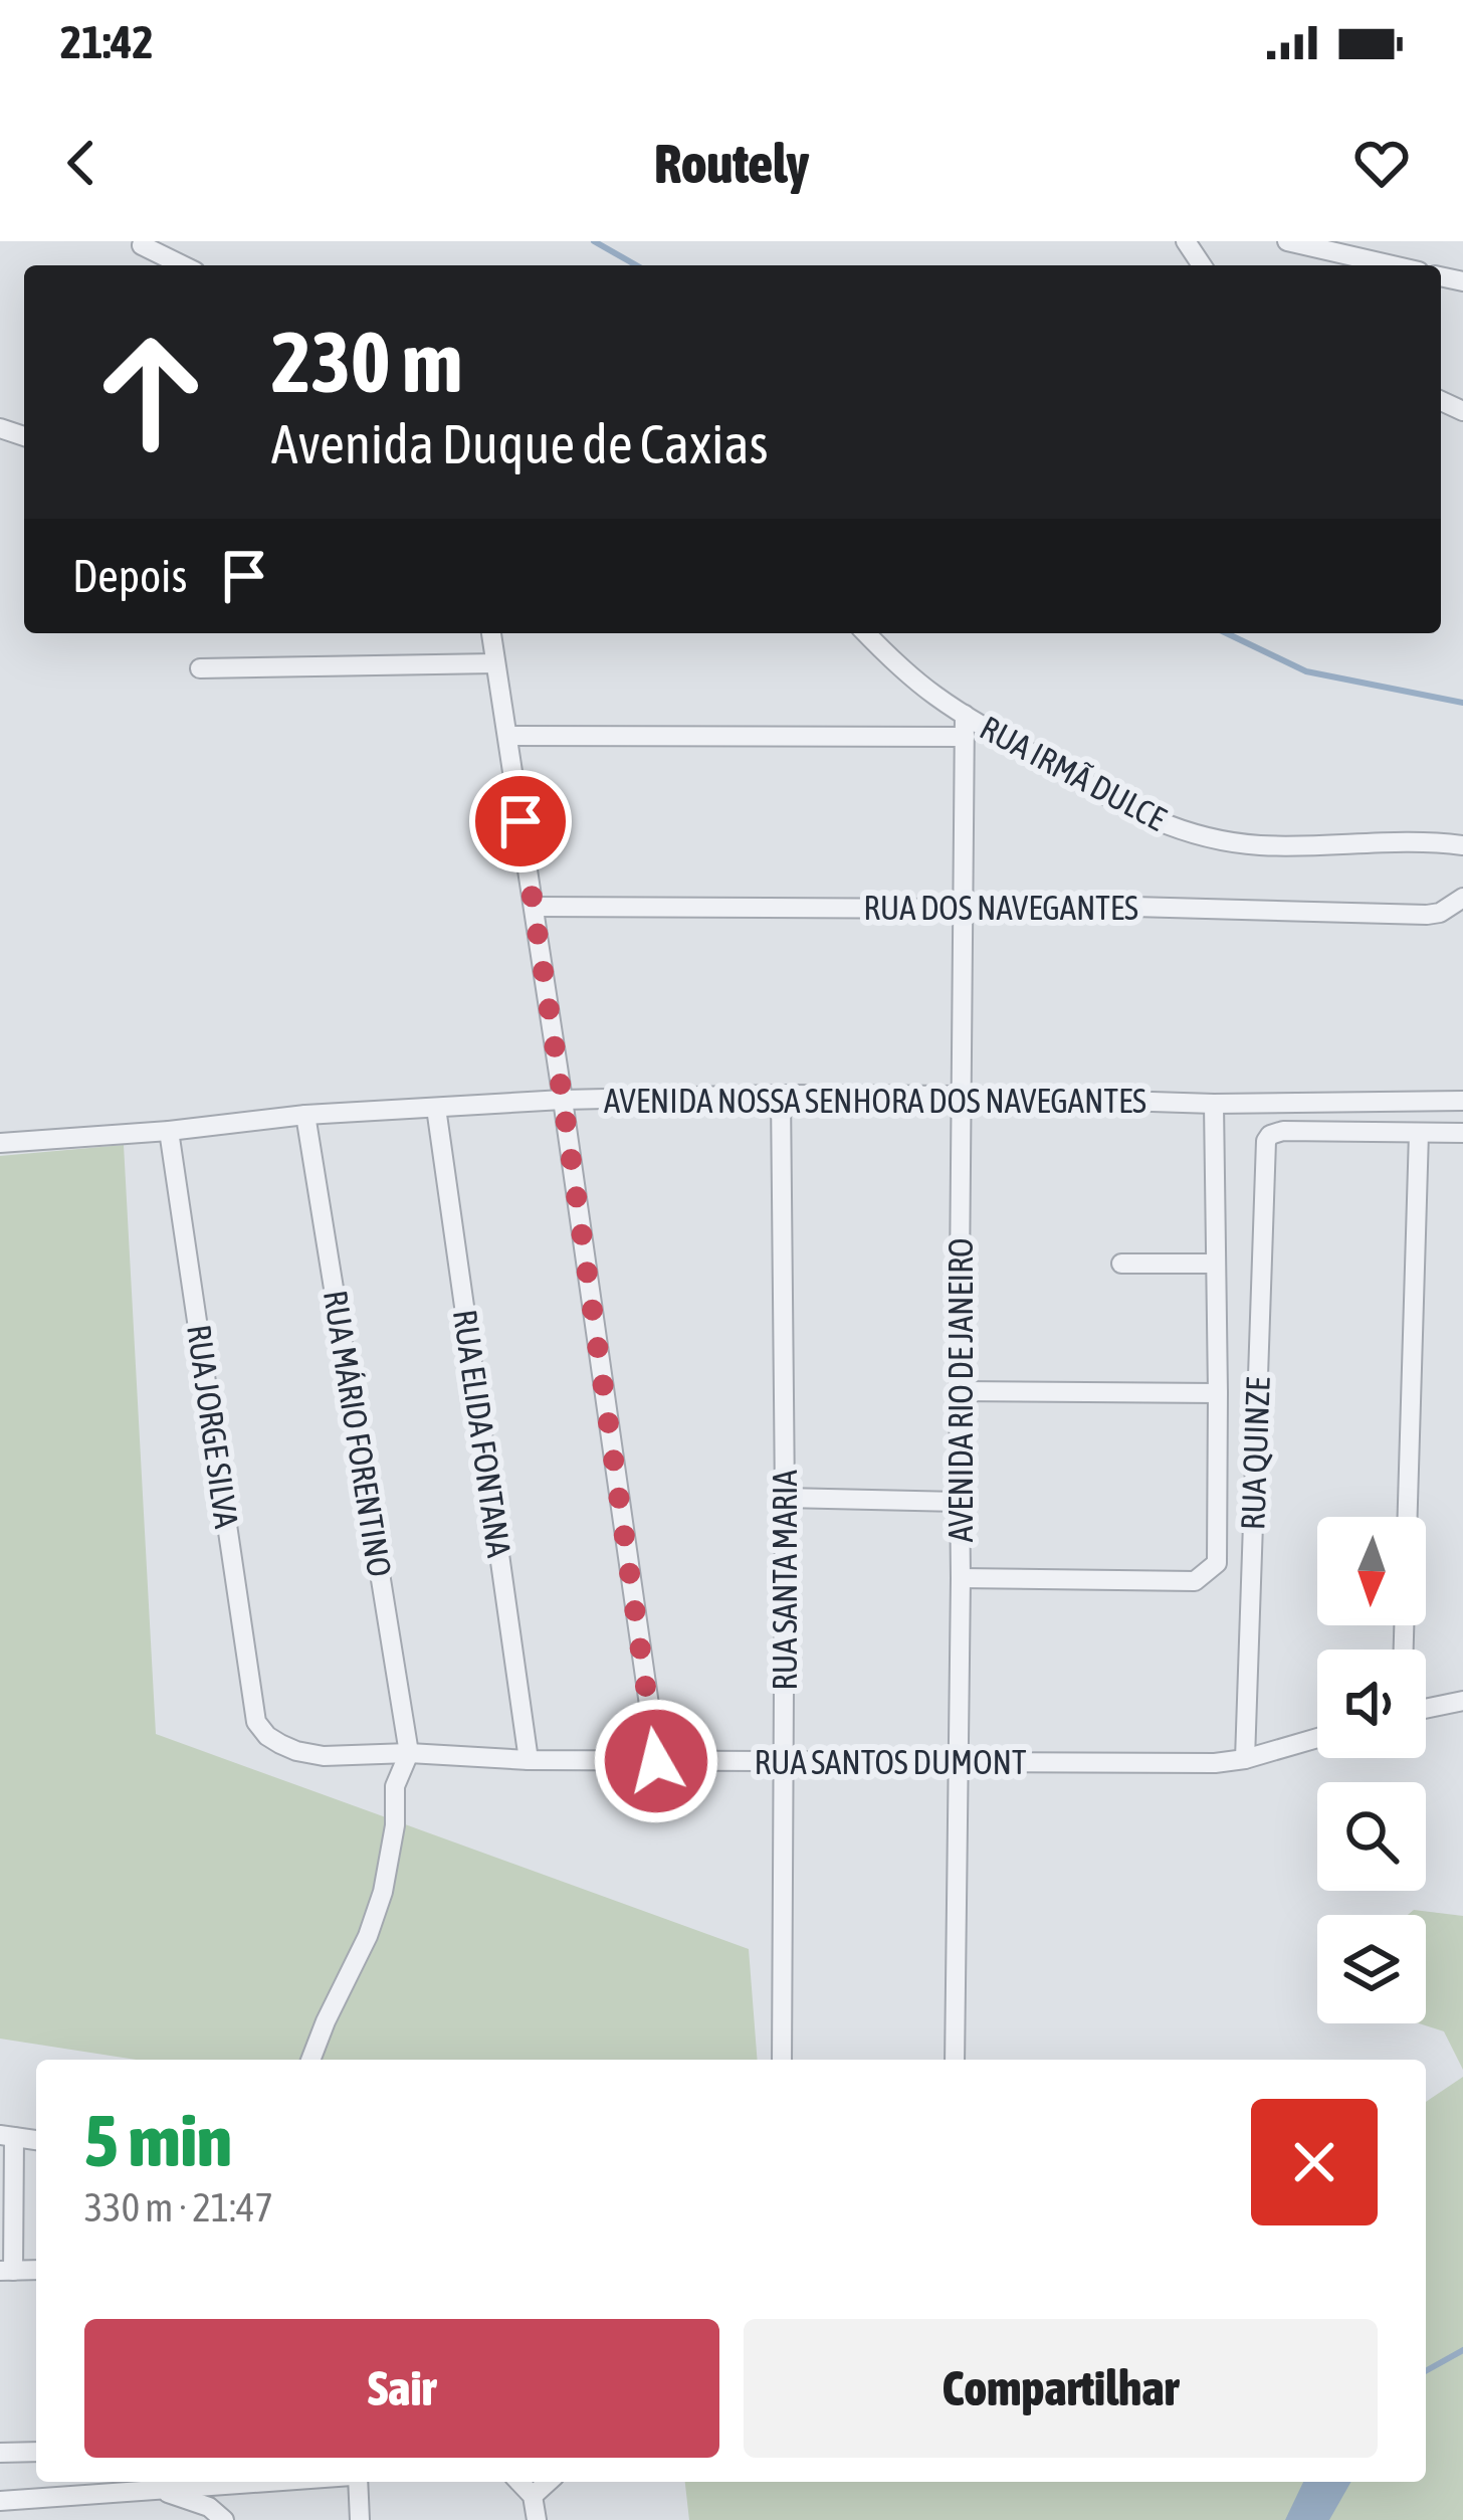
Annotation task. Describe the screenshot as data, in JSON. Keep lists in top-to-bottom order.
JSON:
{
  "streets": {
    "street": [
      "RUA IRMÃ DULCE",
      "RUA DOS NAVEGANTES",
      "AVENIDA NOSSA SENHORA DOS NAVEGANTES",
      "AVENIDA RIO DE JANEIRO",
      "RUA JORGE SILVA",
      "RUA MÁRIO FORENTINO",
      "RUA ELIDA FONTANA",
      "RUA QUINZE",
      "RUA SANTA MARIA",
      "RUA SANTOS DUMONT"
    ]
  },
  "crossings": [
    ["RUA IRMÃ DULCE", "AVENIDA RIO DE JANEIRO"],
    ["RUA DOS NAVEGANTES", "AVENIDA RIO DE JANEIRO"],
    ["AVENIDA NOSSA SENHORA DOS NAVEGANTES", "AVENIDA RIO DE JANEIRO"],
    ["AVENIDA NOSSA SENHORA DOS NAVEGANTES", "RUA JORGE SILVA"],
    ["AVENIDA NOSSA SENHORA DOS NAVEGANTES", "RUA MÁRIO FORENTINO"],
    ["AVENIDA NOSSA SENHORA DOS NAVEGANTES", "RUA ELIDA FONTANA"],
    ["AVENIDA NOSSA SENHORA DOS NAVEGANTES", "RUA SANTA MARIA"],
    ["AVENIDA RIO DE JANEIRO", "RUA SANTOS DUMONT"],
    ["RUA JORGE SILVA", "RUA SANTOS DUMONT"],
    ["RUA MÁRIO FORENTINO", "RUA SANTOS DUMONT"],
    ["RUA ELIDA FONTANA", "RUA SANTOS DUMONT"],
    ["RUA QUINZE", "RUA SANTOS DUMONT"],
    ["RUA SANTA MARIA", "RUA SANTOS DUMONT"]
  ],
  "north": "bottom",
  "page": {
    "status": "21:42",
    "header": "Routely",
    "turn": ["230 m", "Avenida Duque de Caxias"],
    "then": "Depois",
    "heading": ["5 min", "330 m · 21:47"],
    "buttons": ["Sair", "Compartilhar"]
  }
}
